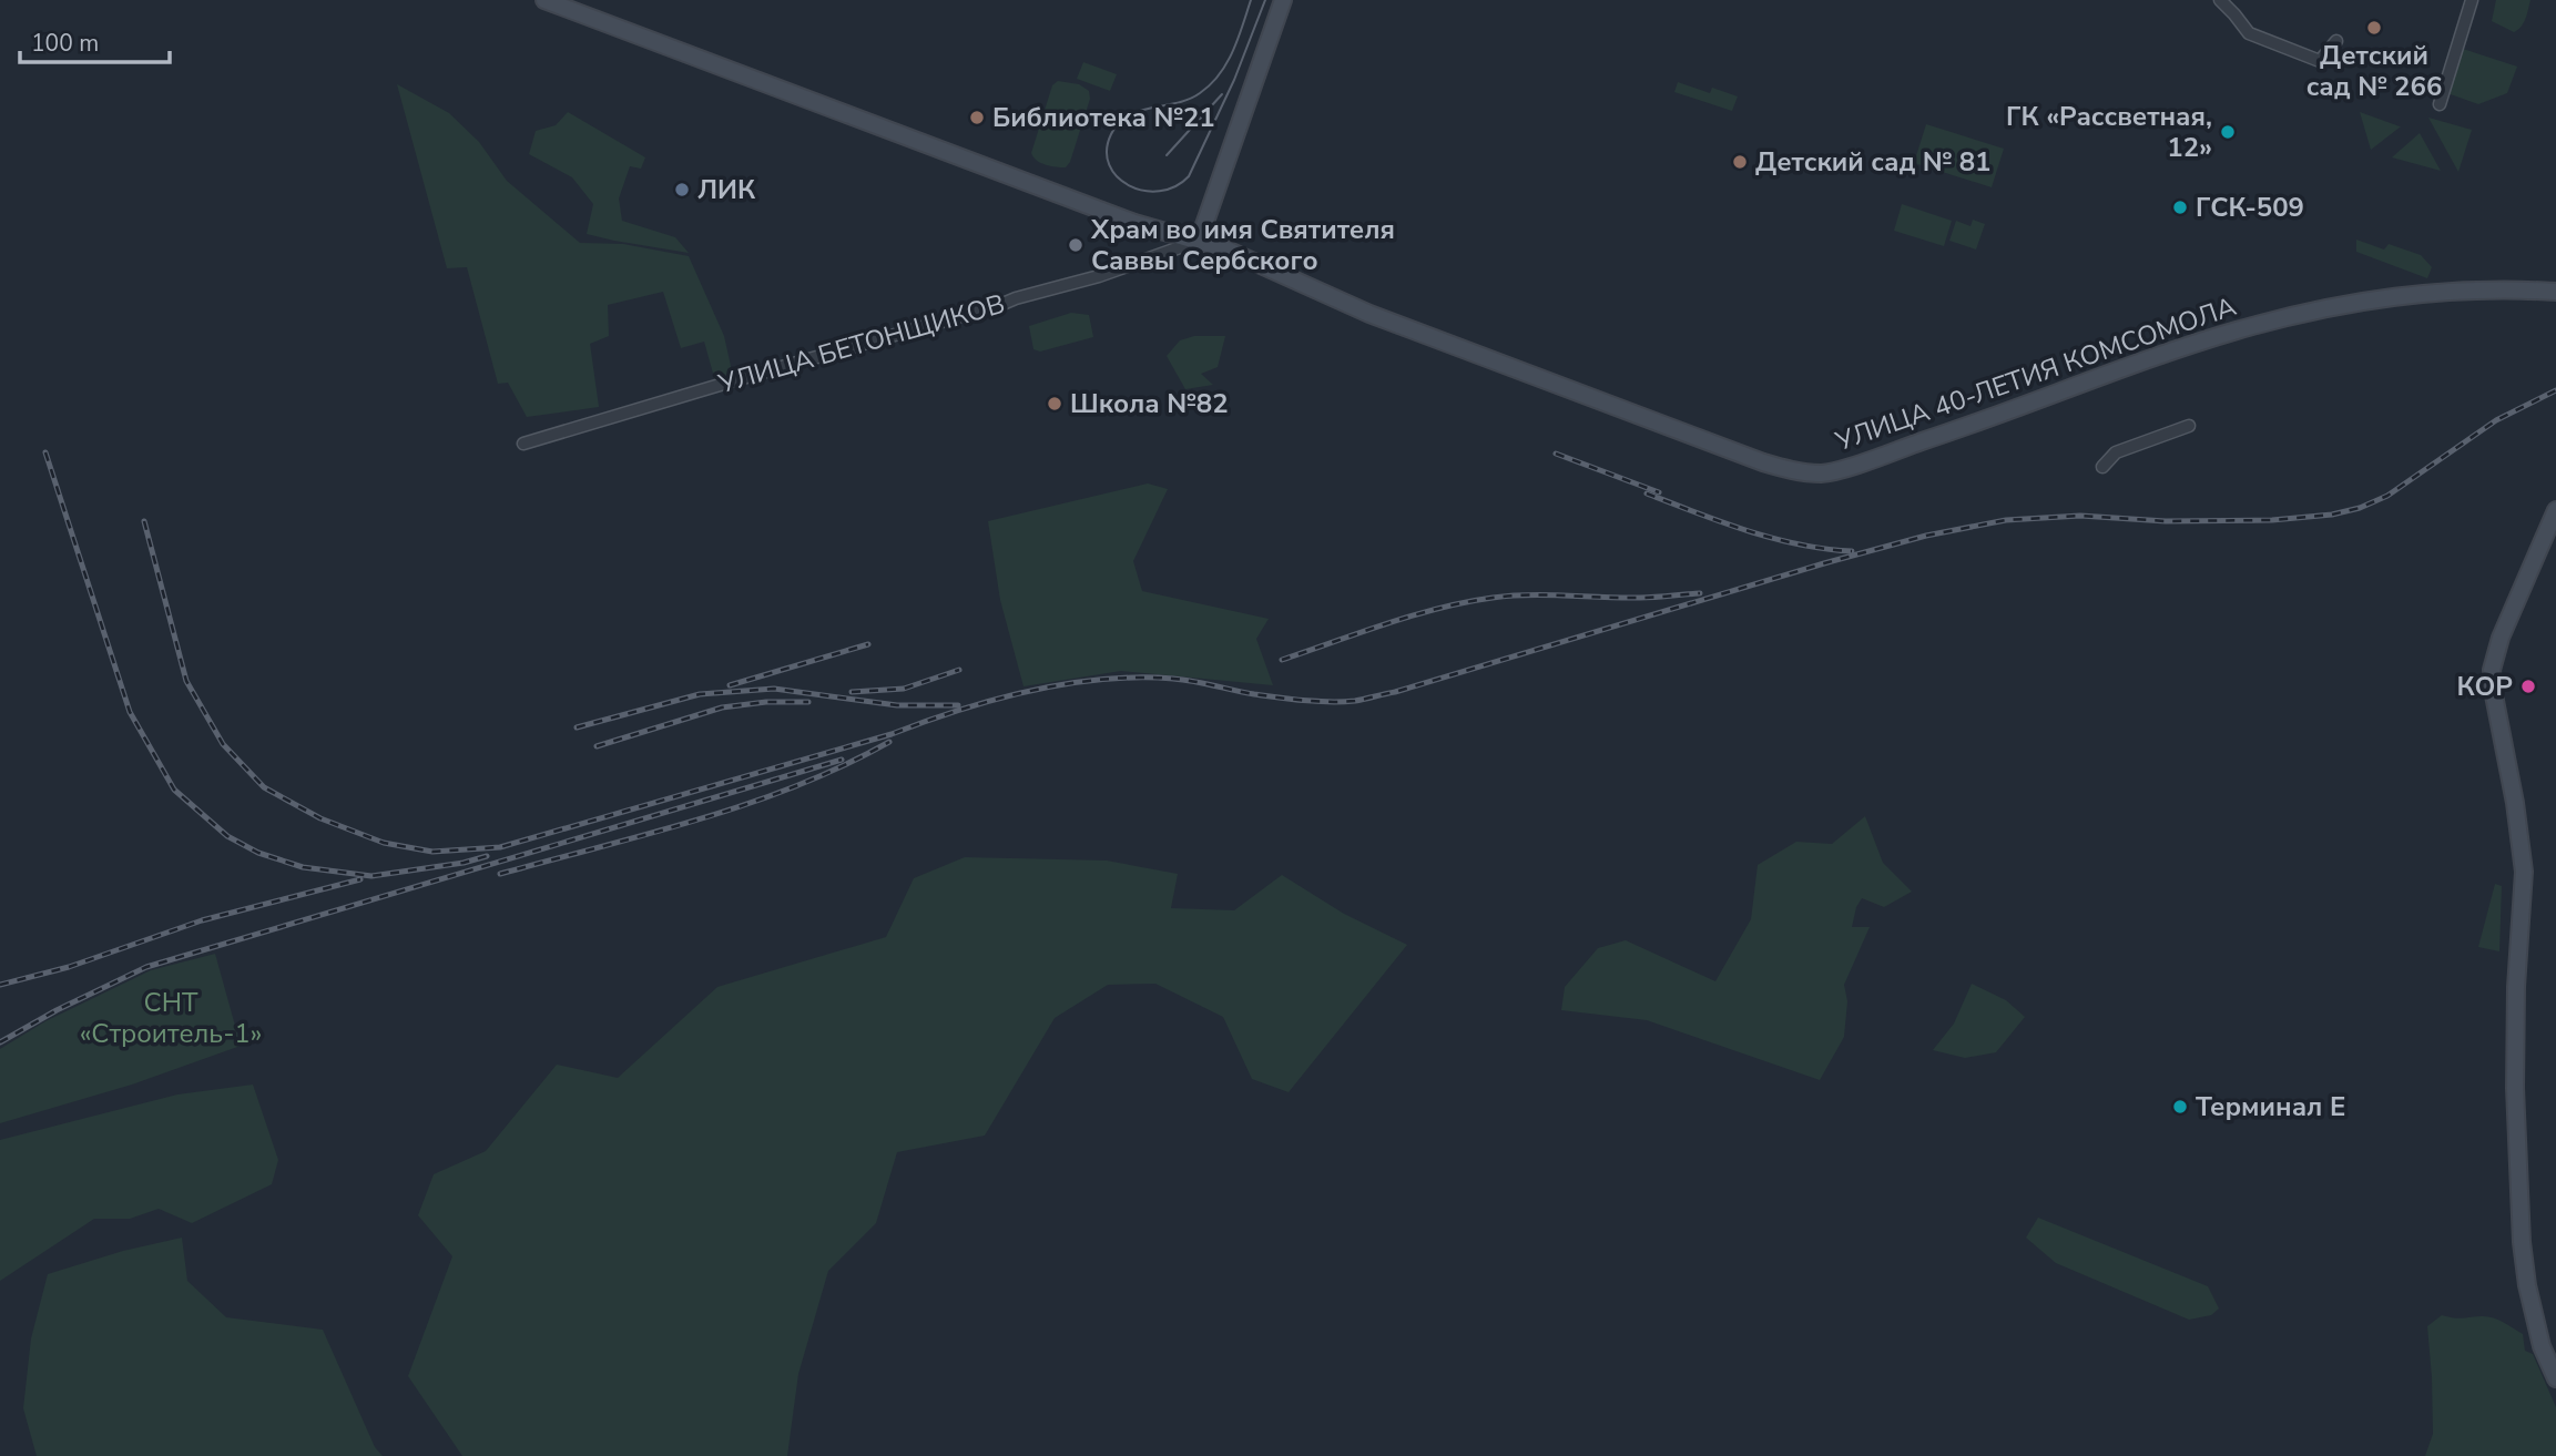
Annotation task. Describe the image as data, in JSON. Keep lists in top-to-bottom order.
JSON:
{
  "streets": {
    "main road": ["УЛИЦА 40-ЛЕТИЯ КОМСОМОЛА"],
    "street": ["УЛИЦА БЕТОНЩИКОВ"]
  },
  "crossings": [
    ["УЛИЦА БЕТОНЩИКОВ", "УЛИЦА 40-ЛЕТИЯ КОМСОМОЛА"]
  ],
  "parks": ["СНТ «Строитель-1»"],
  "places": [
    "Детский сад № 266",
    "Библиотека №21",
    "ГК «Рассветная, 12»",
    "Детский сад № 81",
    "ЛИК",
    "ГСК-509",
    "Храм во имя Святителя Саввы Сербского",
    "Школа №82",
    "КОР",
    "Терминал Е"
  ],
  "scale_bar": "100 m"
}
